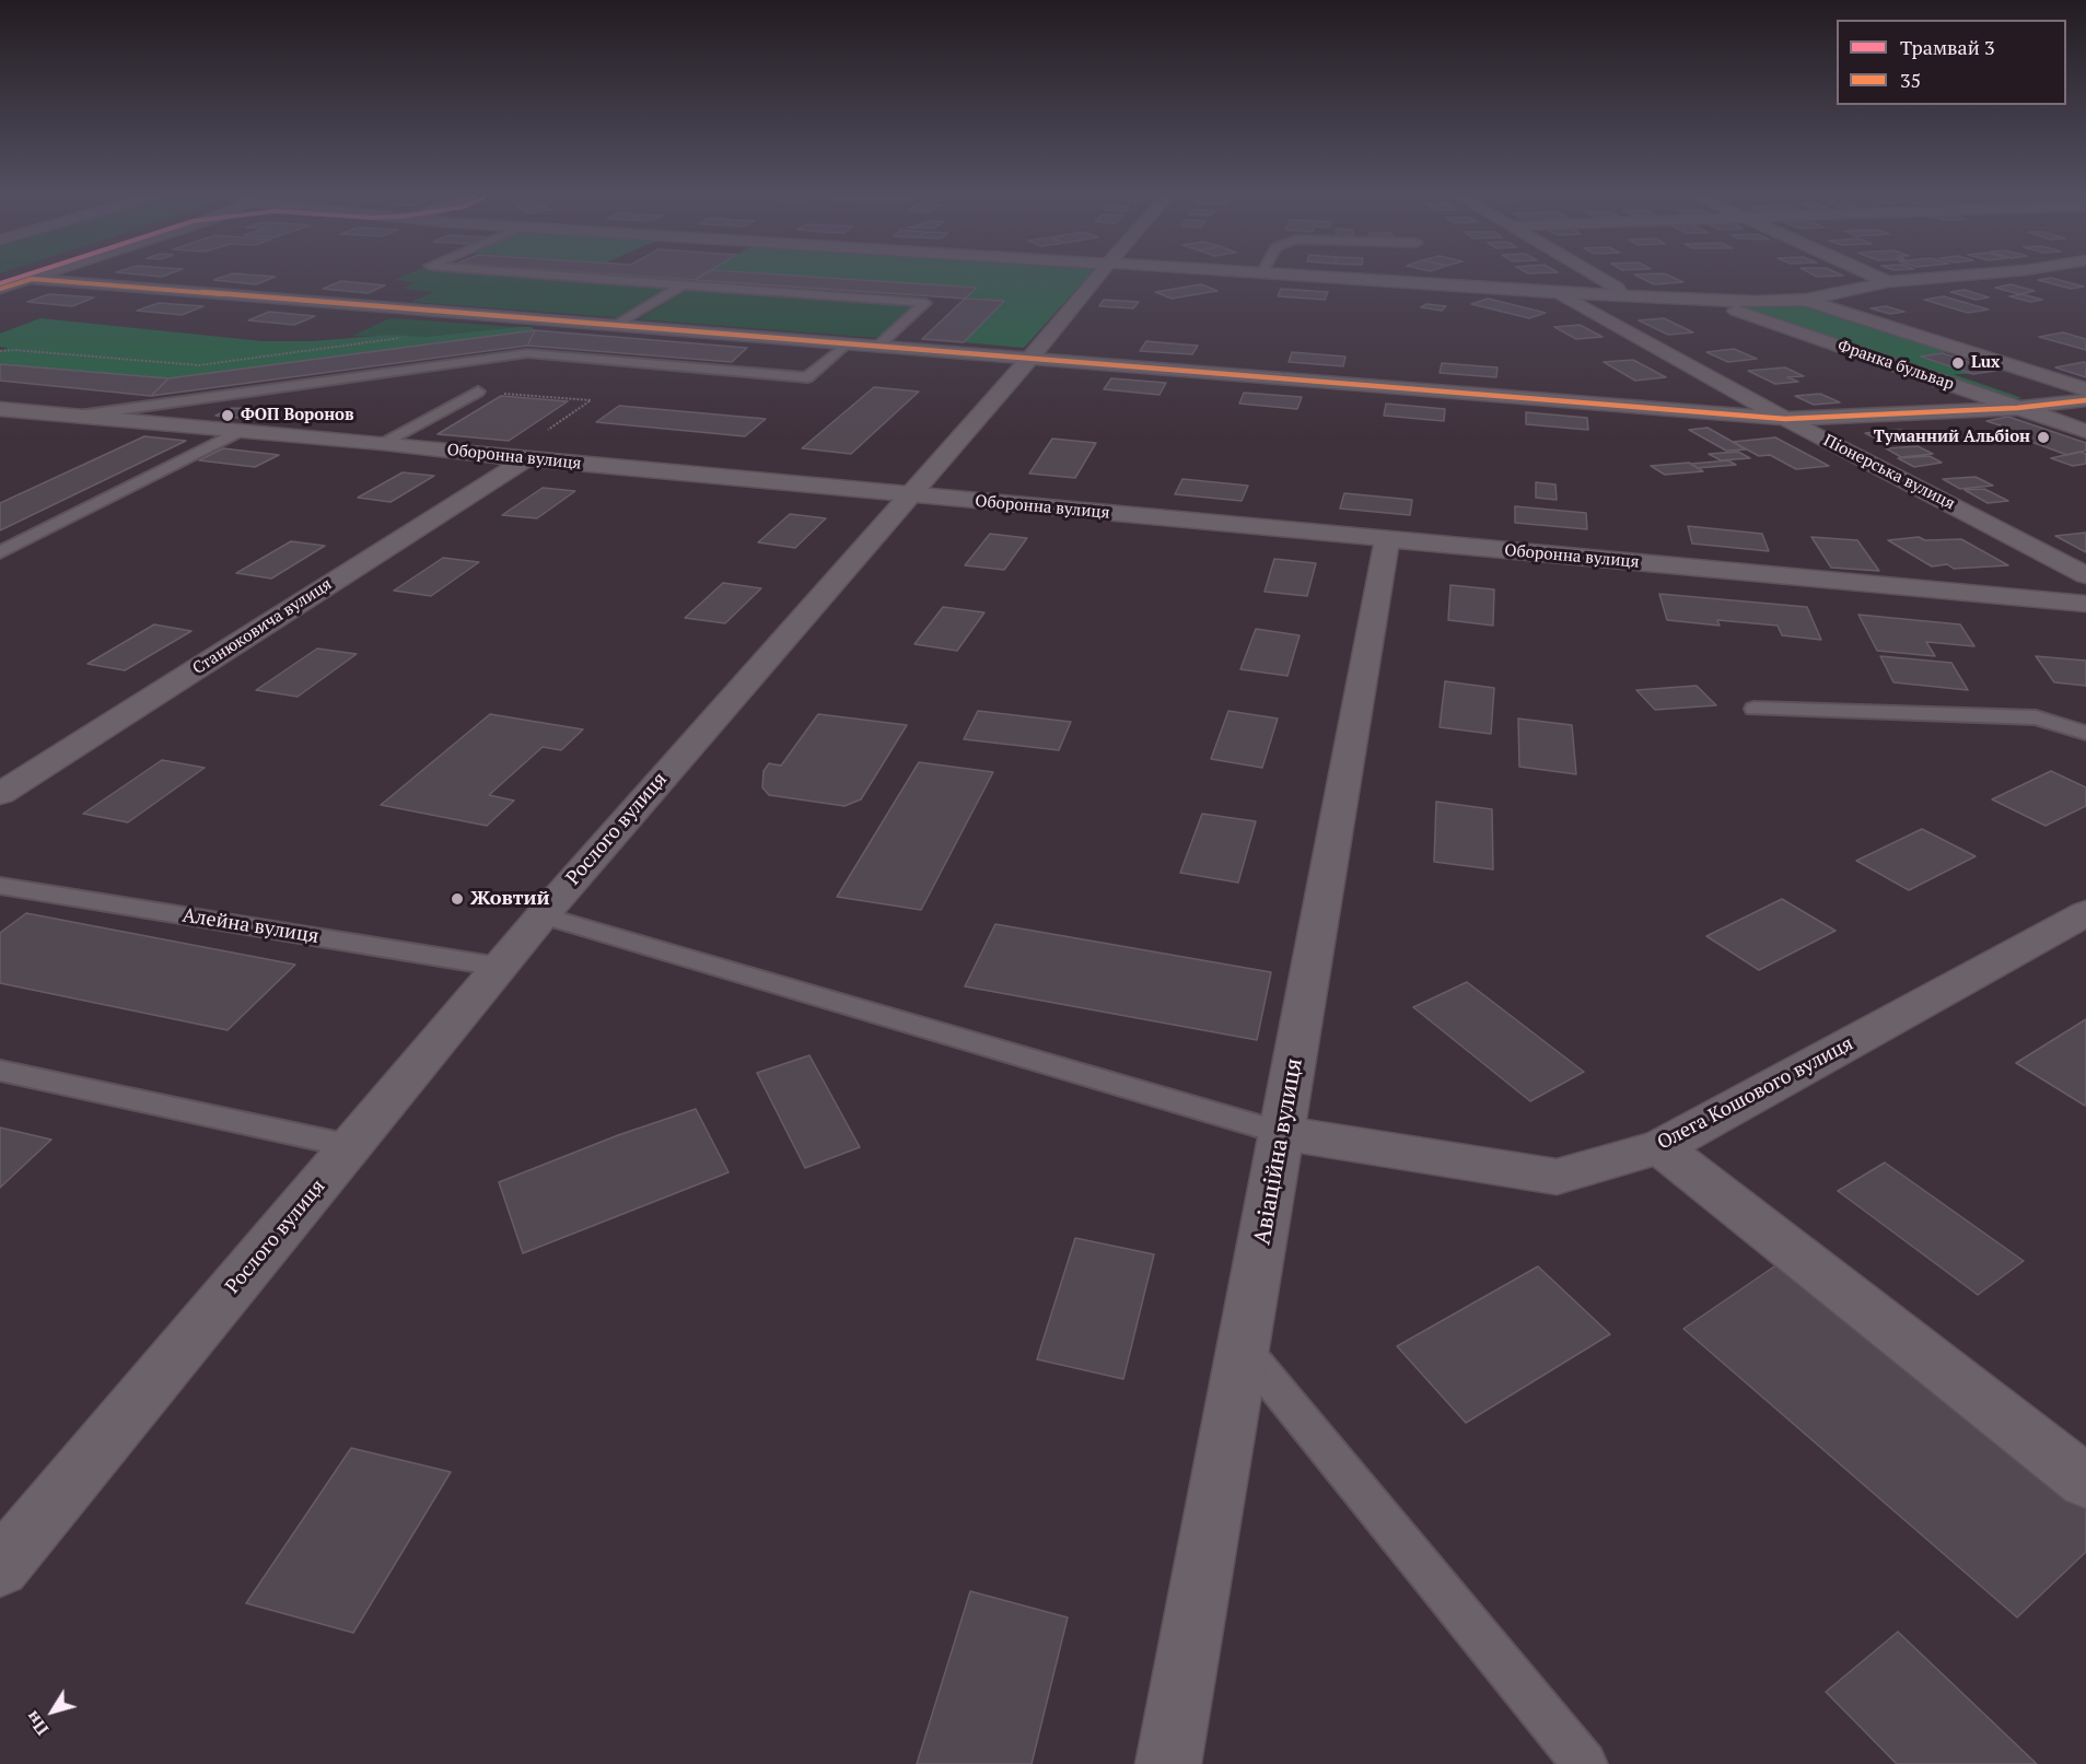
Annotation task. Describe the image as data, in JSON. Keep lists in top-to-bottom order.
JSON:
{
  "streets": {
    "street": [
      "Франка бульвар",
      "Оборонна вулиця",
      "Піонерська вулиця",
      "Станюковича вулиця",
      "Рослого вулиця",
      "Олега Кошового вулиця",
      "Авіаційна вулиця"
    ],
    "lane": ["Алейна вулиця"]
  },
  "crossings": [
    ["Оборонна вулиця", "Станюковича вулиця"],
    ["Оборонна вулиця", "Рослого вулиця"],
    ["Оборонна вулиця", "Авіаційна вулиця"],
    ["Рослого вулиця", "Алейна вулиця"],
    ["Олега Кошового вулиця", "Авіаційна вулиця"]
  ],
  "places": [
    "Lux",
    "ФОП Воронов",
    "Туманний Альбіон",
    "Жовтий"
  ],
  "lines": ["tram line 3", "transit line 35"],
  "legend": ["Трамвай 3", "35"],
  "north": "bottom left"
}
